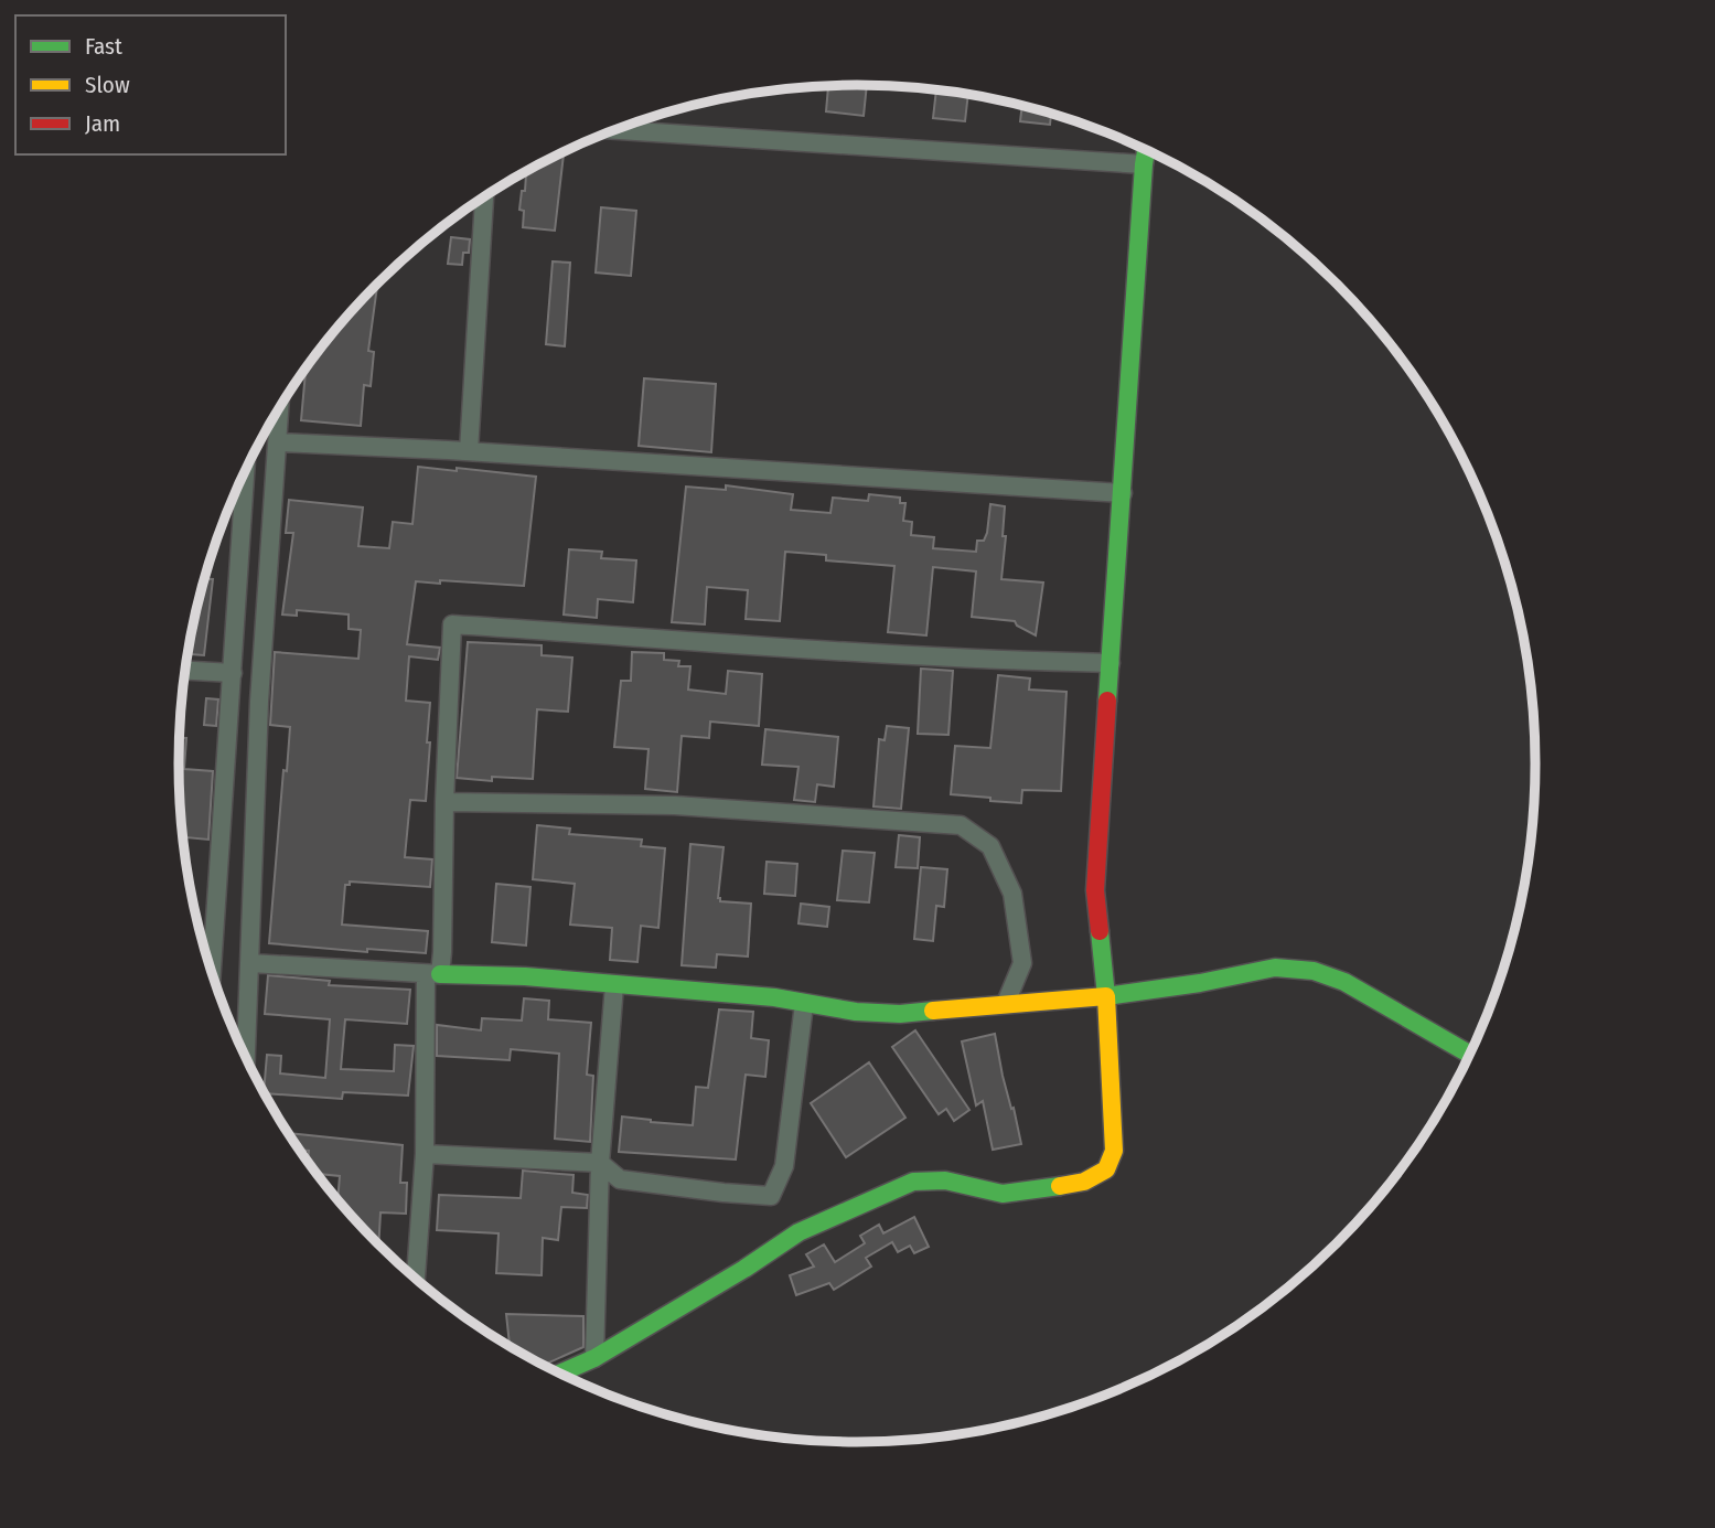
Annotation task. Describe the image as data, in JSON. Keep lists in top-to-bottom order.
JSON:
{
  "legend": ["Fast", "Slow", "Jam"]
}
